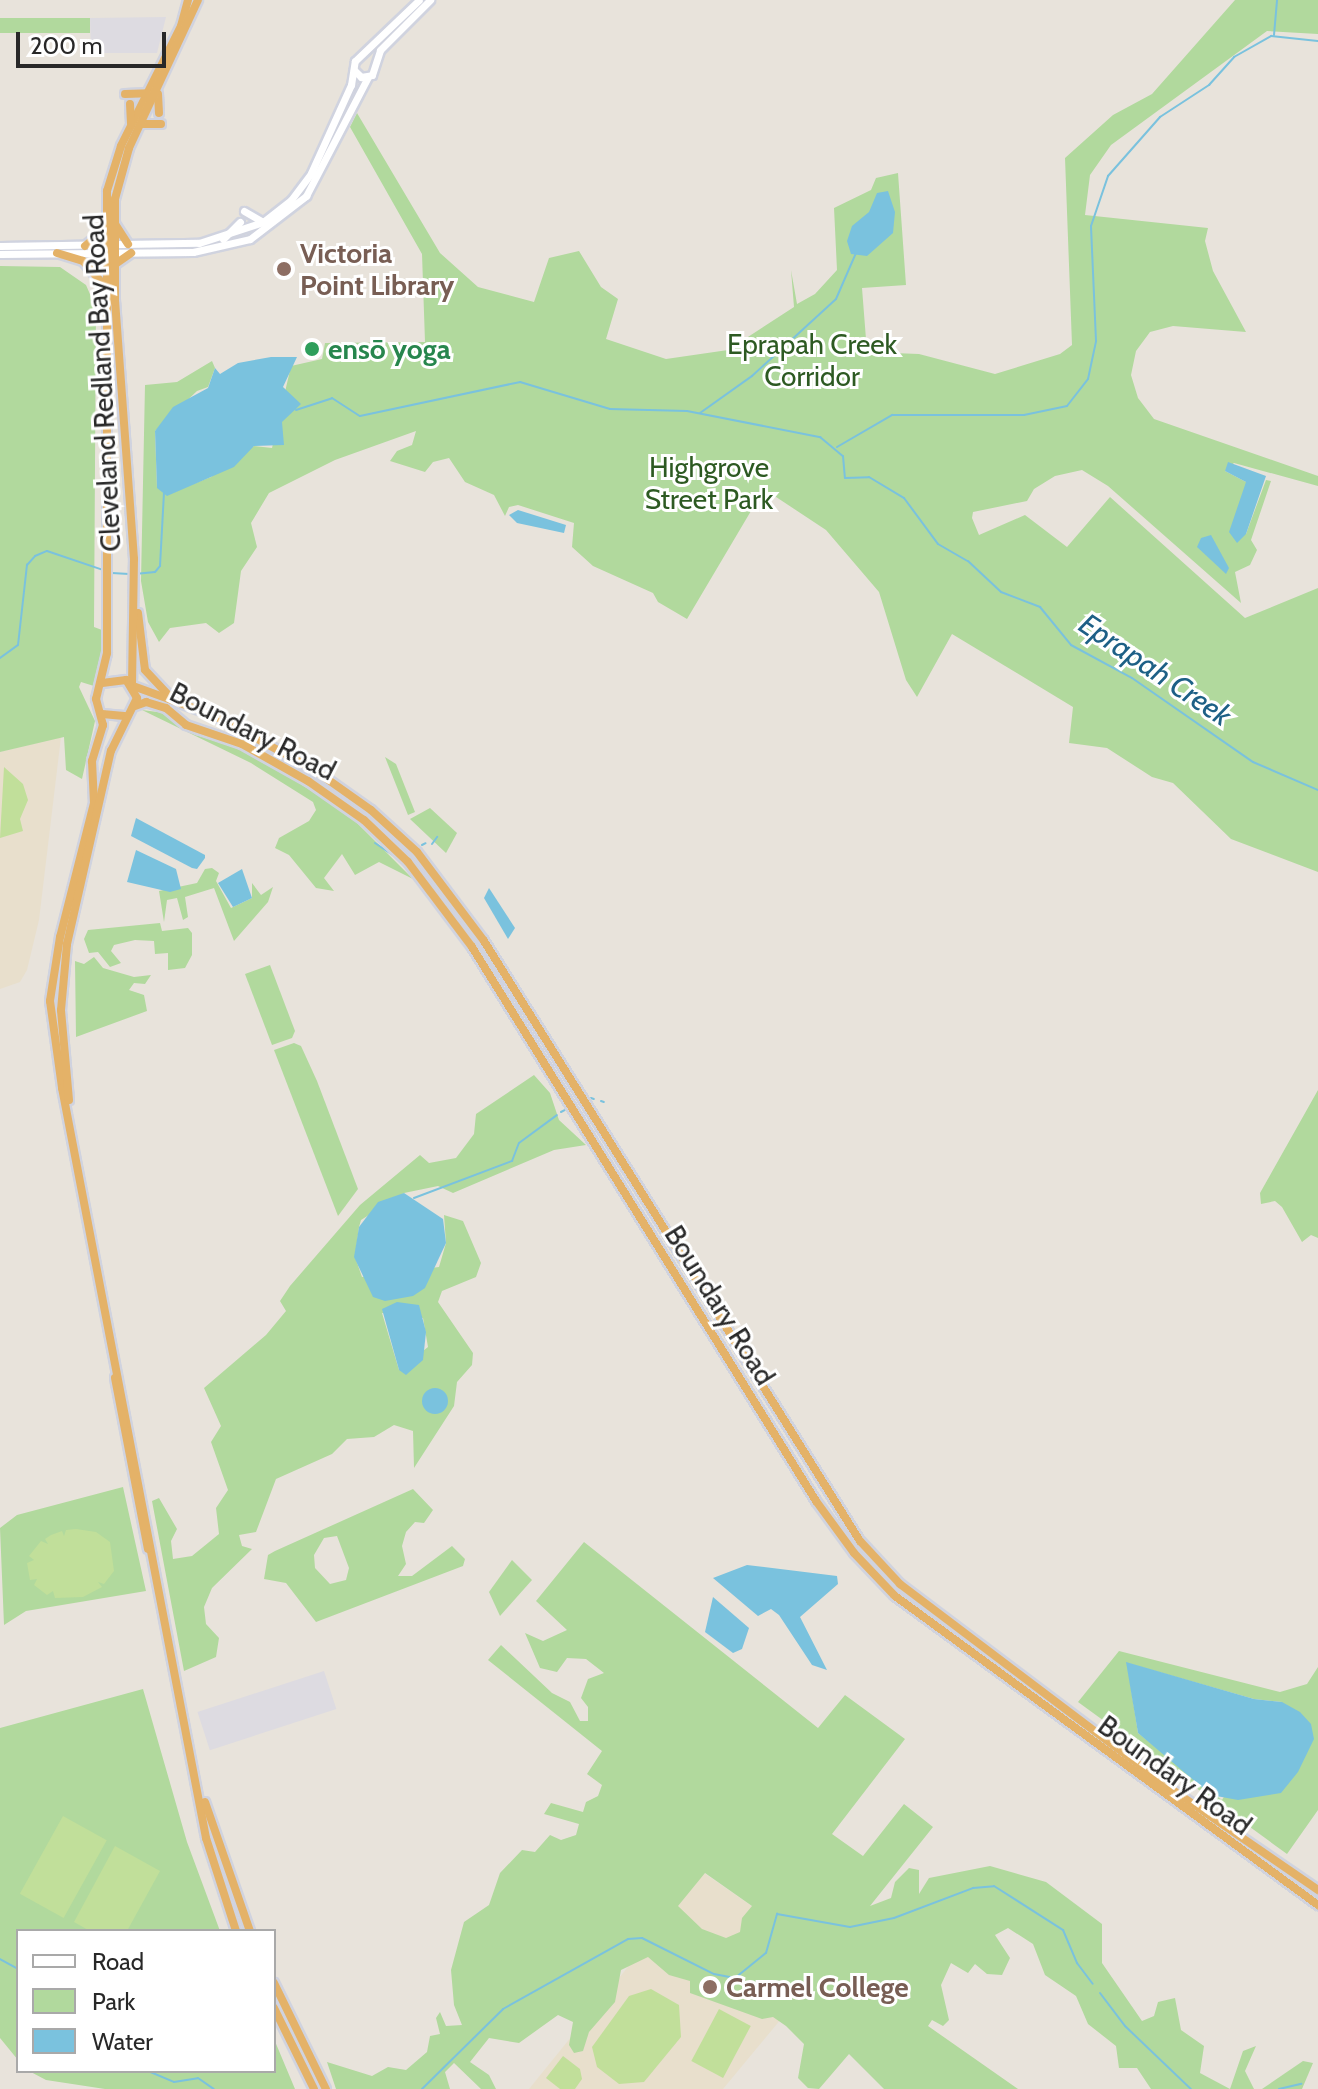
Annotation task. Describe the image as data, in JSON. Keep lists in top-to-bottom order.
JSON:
{
  "streets": {
    "highway": ["Cleveland Redland Bay Road", "Boundary Road"]
  },
  "crossings": [
    ["Cleveland Redland Bay Road", "Boundary Road"]
  ],
  "water": ["Eprapah Creek"],
  "parks": ["Eprapah Creek Corridor", "Highgrove Street Park"],
  "places": ["Victoria Point Library", "ensō yoga", "Carmel College"],
  "legend": ["Road", "Park", "Water"],
  "scale_bar": "200 m"
}
